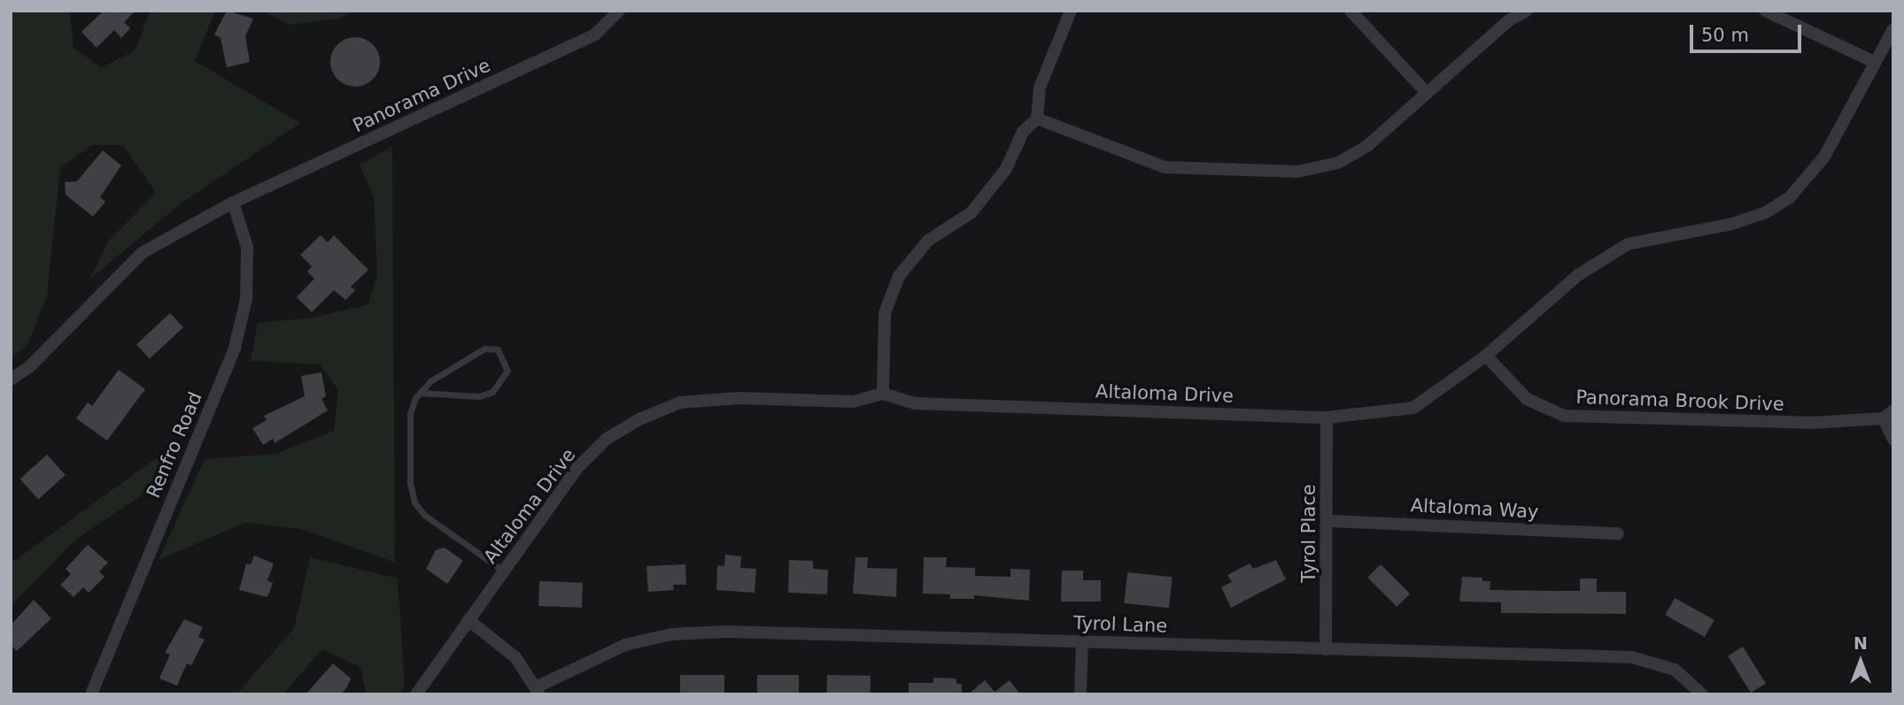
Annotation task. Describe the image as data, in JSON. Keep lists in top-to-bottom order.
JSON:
{
  "streets": {
    "street": [
      "Panorama Drive",
      "Altaloma Drive",
      "Panorama Brook Drive",
      "Renfro Road",
      "Altaloma Way",
      "Tyrol Place",
      "Tyrol Lane"
    ]
  },
  "crossings": [
    ["Panorama Drive", "Renfro Road"],
    ["Altaloma Drive", "Panorama Brook Drive"],
    ["Altaloma Drive", "Tyrol Place"],
    ["Altaloma Way", "Tyrol Place"],
    ["Tyrol Place", "Tyrol Lane"]
  ],
  "scale_bar": "50 m",
  "north": "top"
}
